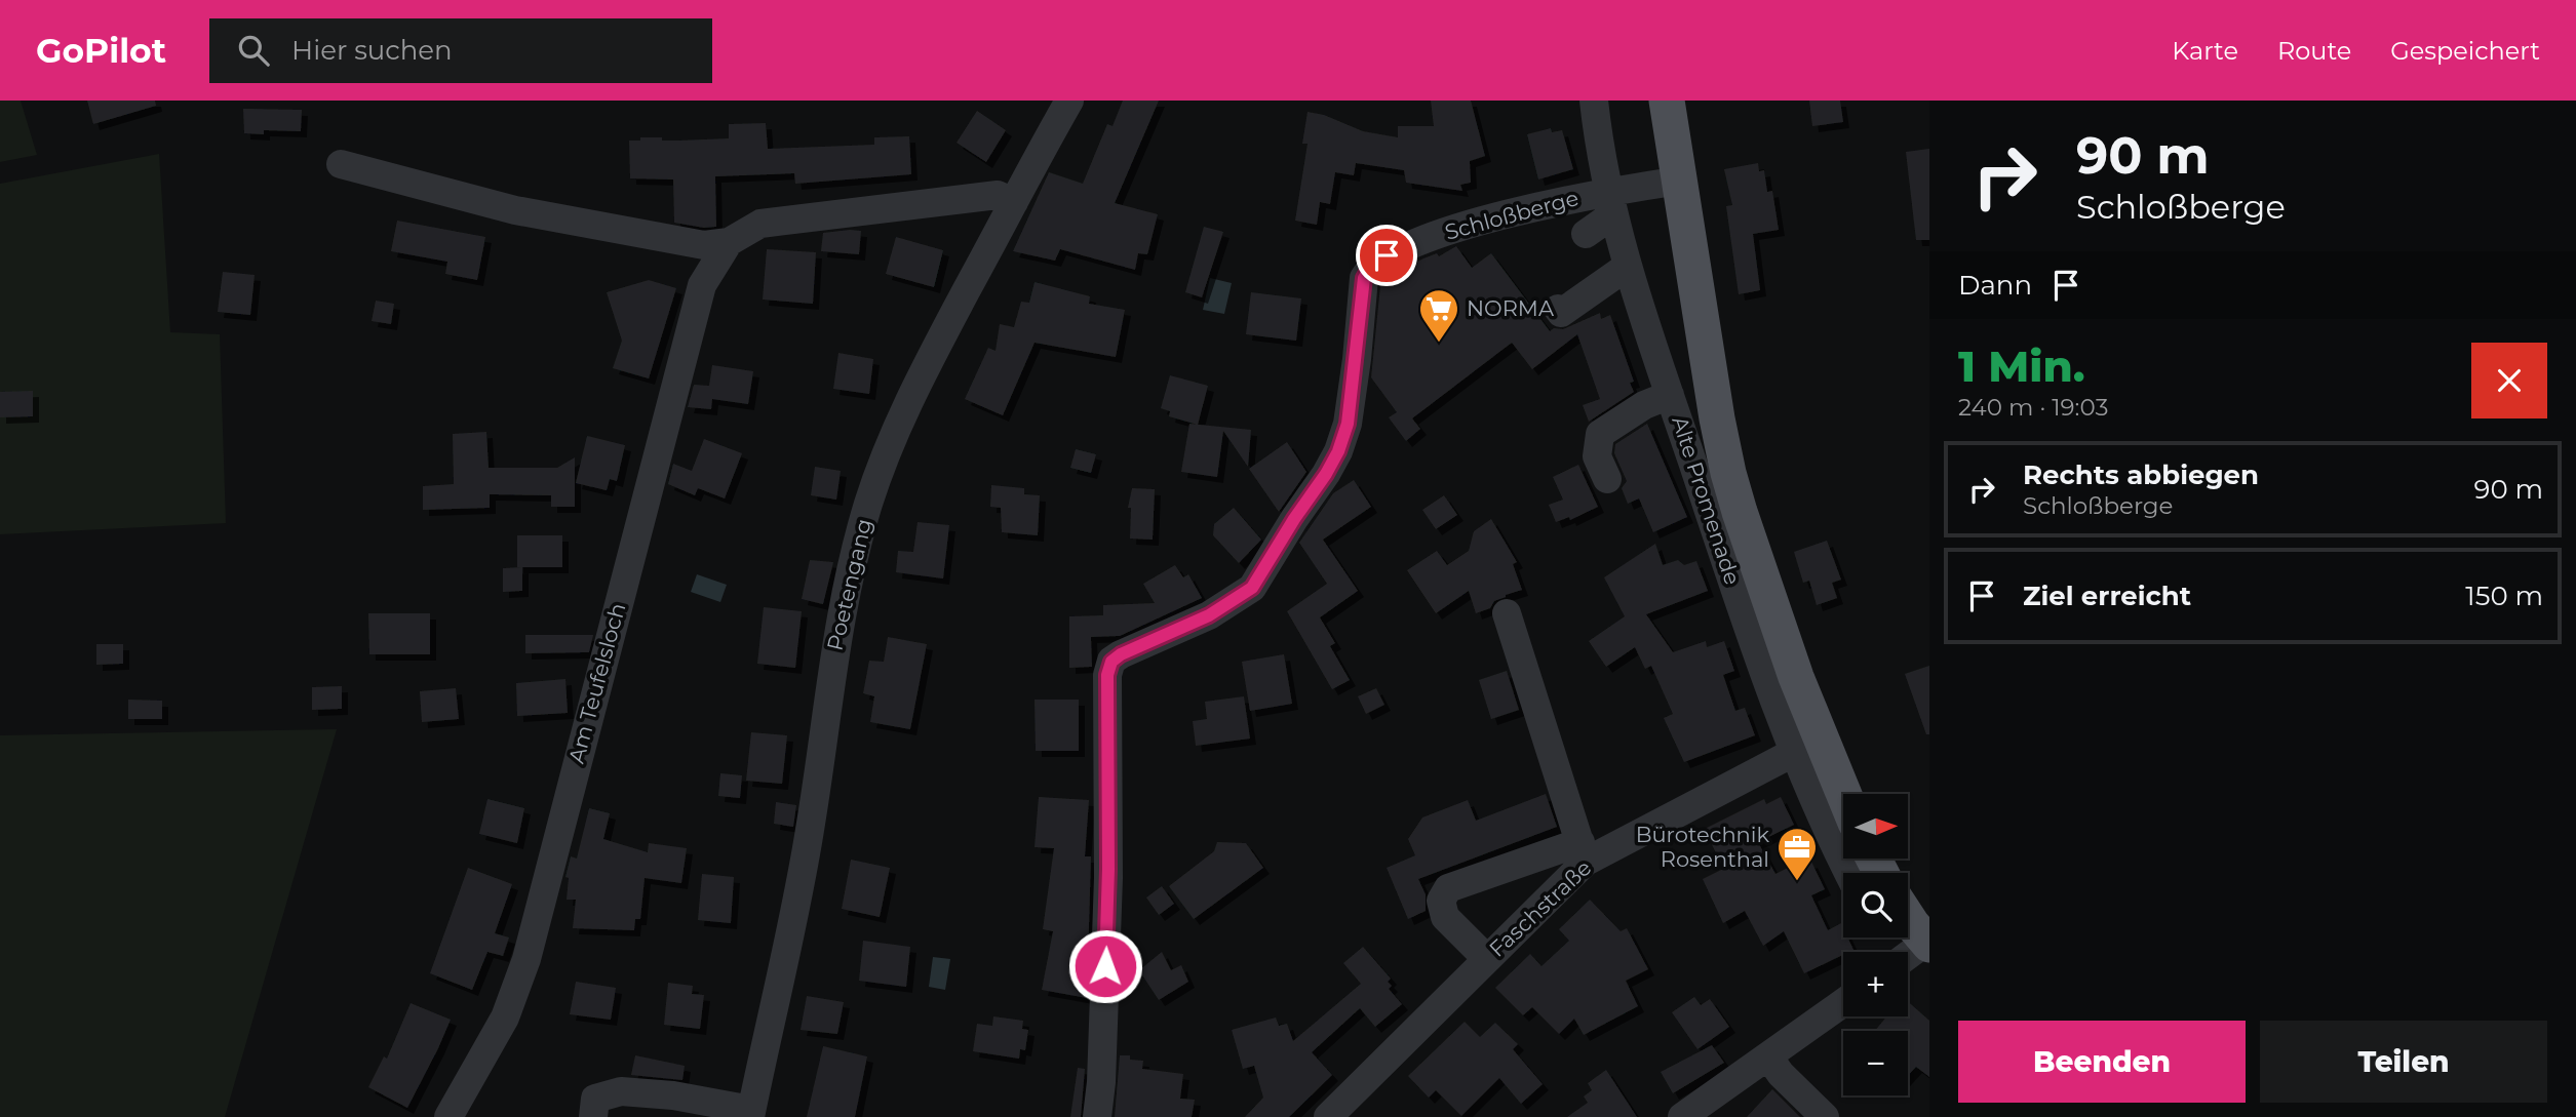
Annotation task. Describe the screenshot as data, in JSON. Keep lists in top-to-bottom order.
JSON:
{
  "streets": {
    "main road": ["Alte Promenade"],
    "street": [
      "Schloßberge",
      "Poetengang",
      "Am Teufelsloch",
      "Faschstraße"
    ]
  },
  "crossings": [
    ["Schloßberge", "Alte Promenade"],
    ["Alte Promenade", "Faschstraße"],
    ["Poetengang", "Am Teufelsloch"]
  ],
  "places": {
    "supermarket": ["NORMA"],
    "office": ["Bürotechnik Rosenthal"]
  },
  "north": "right",
  "page": {
    "header": "GoPilot",
    "search": "Hier suchen",
    "nav": ["Karte", "Route", "Gespeichert"],
    "turn": ["90 m", "Schloßberge"],
    "then": "Dann",
    "heading": ["1 Min.", "240 m · 19:03"],
    "list": [
      {
        "name": "Rechts abbiegen",
        "note": "Schloßberge",
        "value": "90 m"
      },
      {
        "name": "Ziel erreicht",
        "value": "150 m"
      }
    ],
    "map_buttons": ["+", "−"],
    "buttons": ["Beenden", "Teilen"]
  }
}
